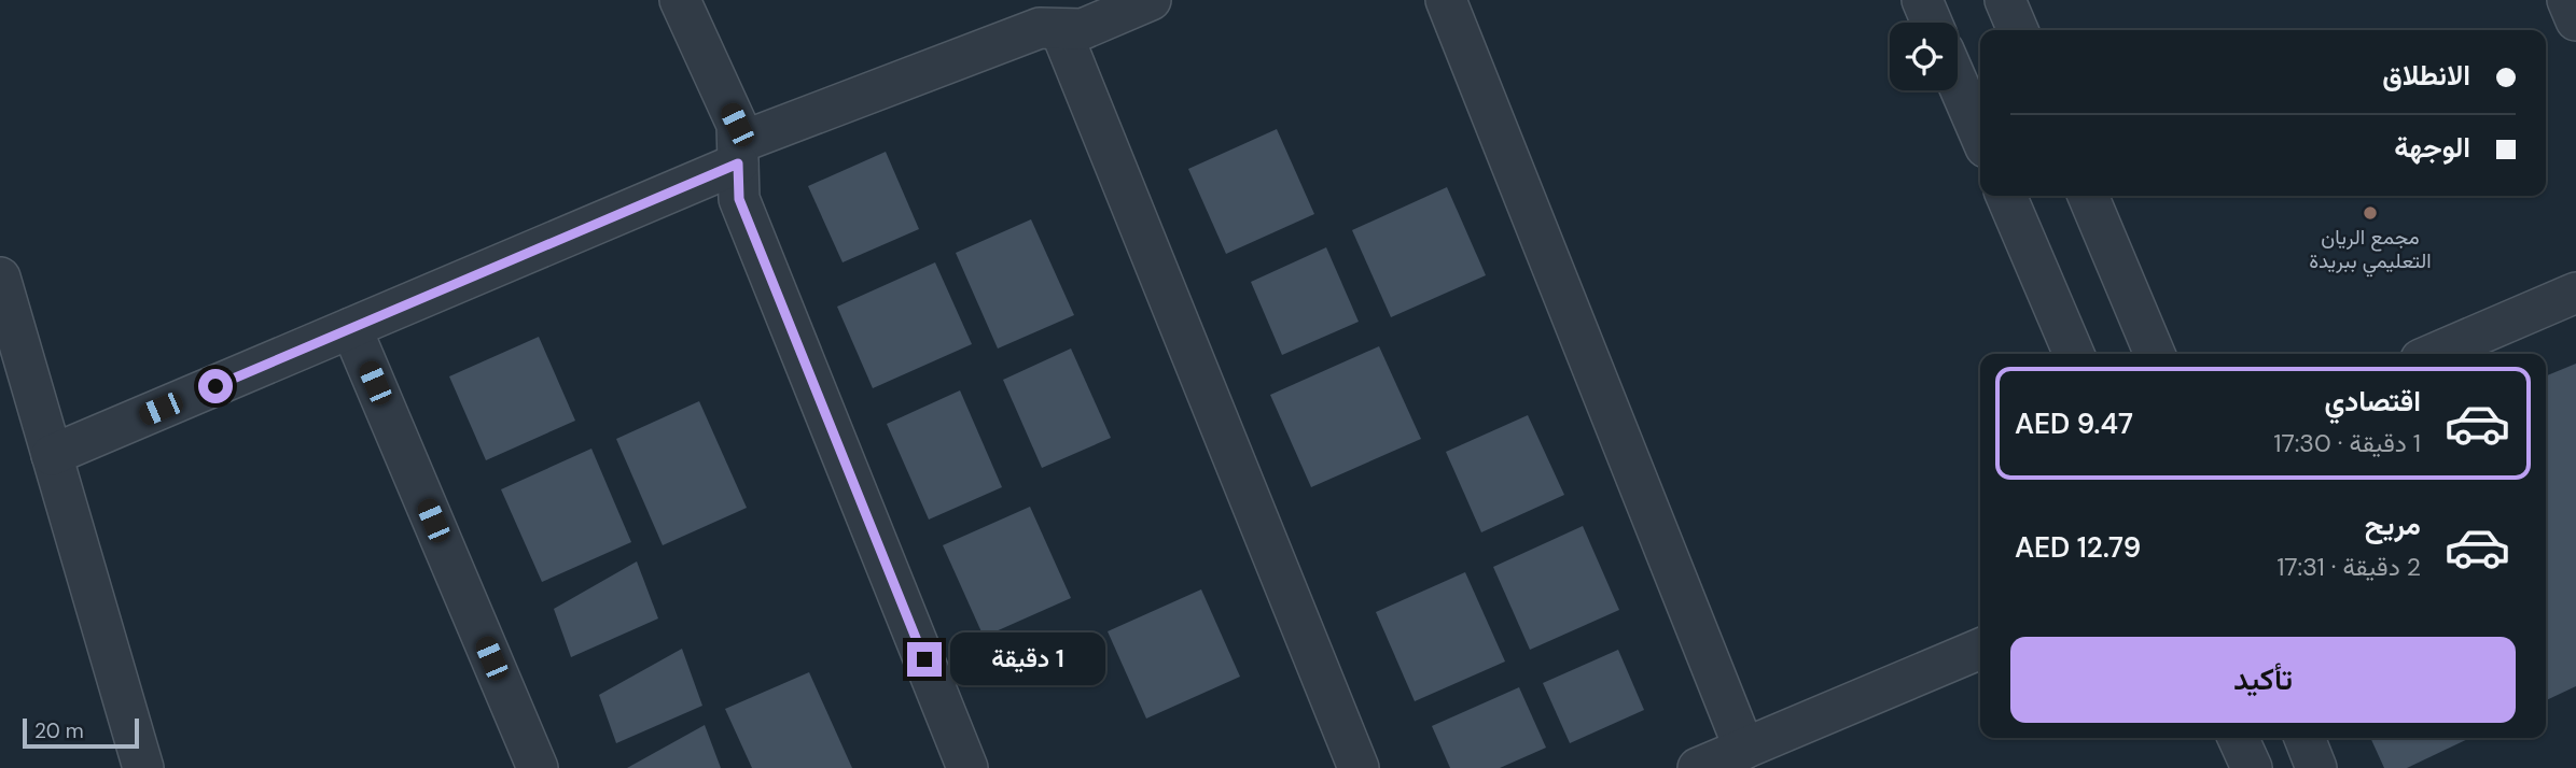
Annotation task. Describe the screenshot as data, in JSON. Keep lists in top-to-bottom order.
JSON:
{
  "places": ["مجمع الريان التعليمي ببريدة"],
  "scale_bar": "20 m",
  "page": {
    "banner": ["الانطلاق", "الوجهة"],
    "list": [
      {
        "name": "اقتصادي",
        "note": "1 دقيقة · 17:30",
        "value": "AED 9.47"
      },
      {
        "name": "مريح",
        "note": "2 دقيقة · 17:31",
        "value": "AED 12.79"
      }
    ],
    "buttons": "تأكيد",
    "bubble": "1 دقيقة",
    "scale": "20 m"
  }
}
